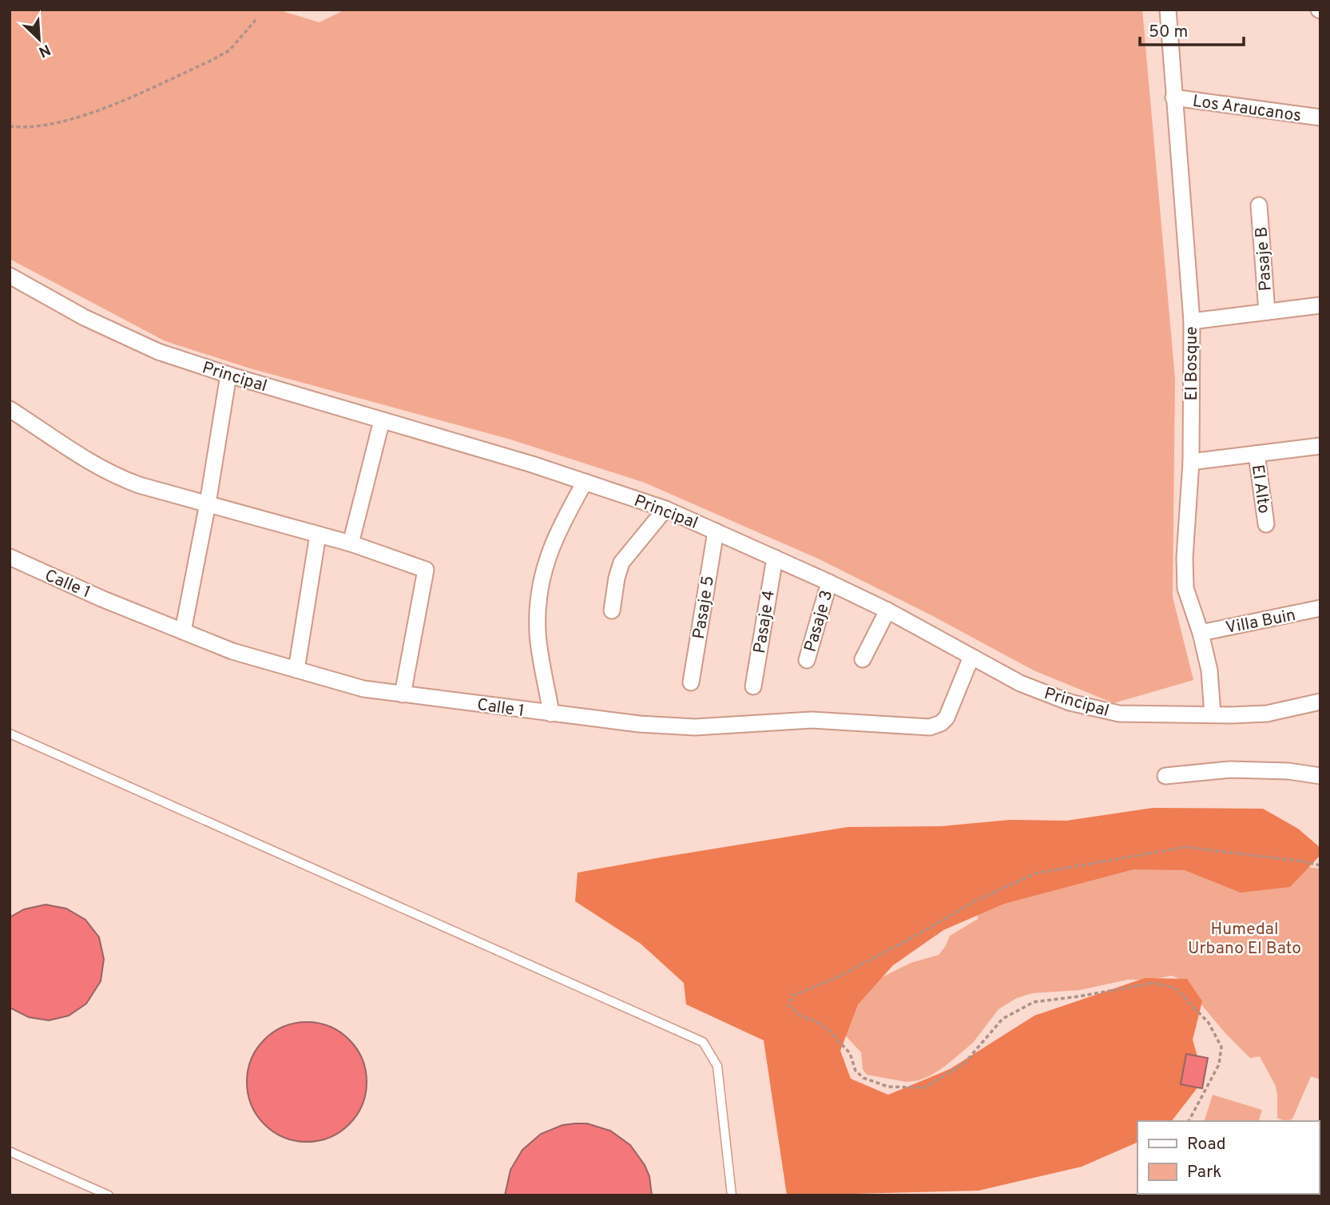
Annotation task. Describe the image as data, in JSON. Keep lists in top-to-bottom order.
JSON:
{
  "streets": {
    "street": [
      "Los Araucanos",
      "Pasaje B",
      "El Bosque",
      "Principal",
      "El Alto",
      "Calle 1",
      "Pasaje 5",
      "Pasaje 3",
      "Villa Buin",
      "Pasaje 4"
    ]
  },
  "crossings": [
    ["Los Araucanos", "El Bosque"],
    ["El Bosque", "Principal"],
    ["El Bosque", "Villa Buin"],
    ["Principal", "Calle 1"],
    ["Principal", "Pasaje 5"],
    ["Principal", "Pasaje 3"],
    ["Principal", "Pasaje 4"]
  ],
  "parks": ["Humedal Urbano El Bato"],
  "legend": ["Road", "Park"],
  "scale_bar": "50 m",
  "north": "bottom right"
}
